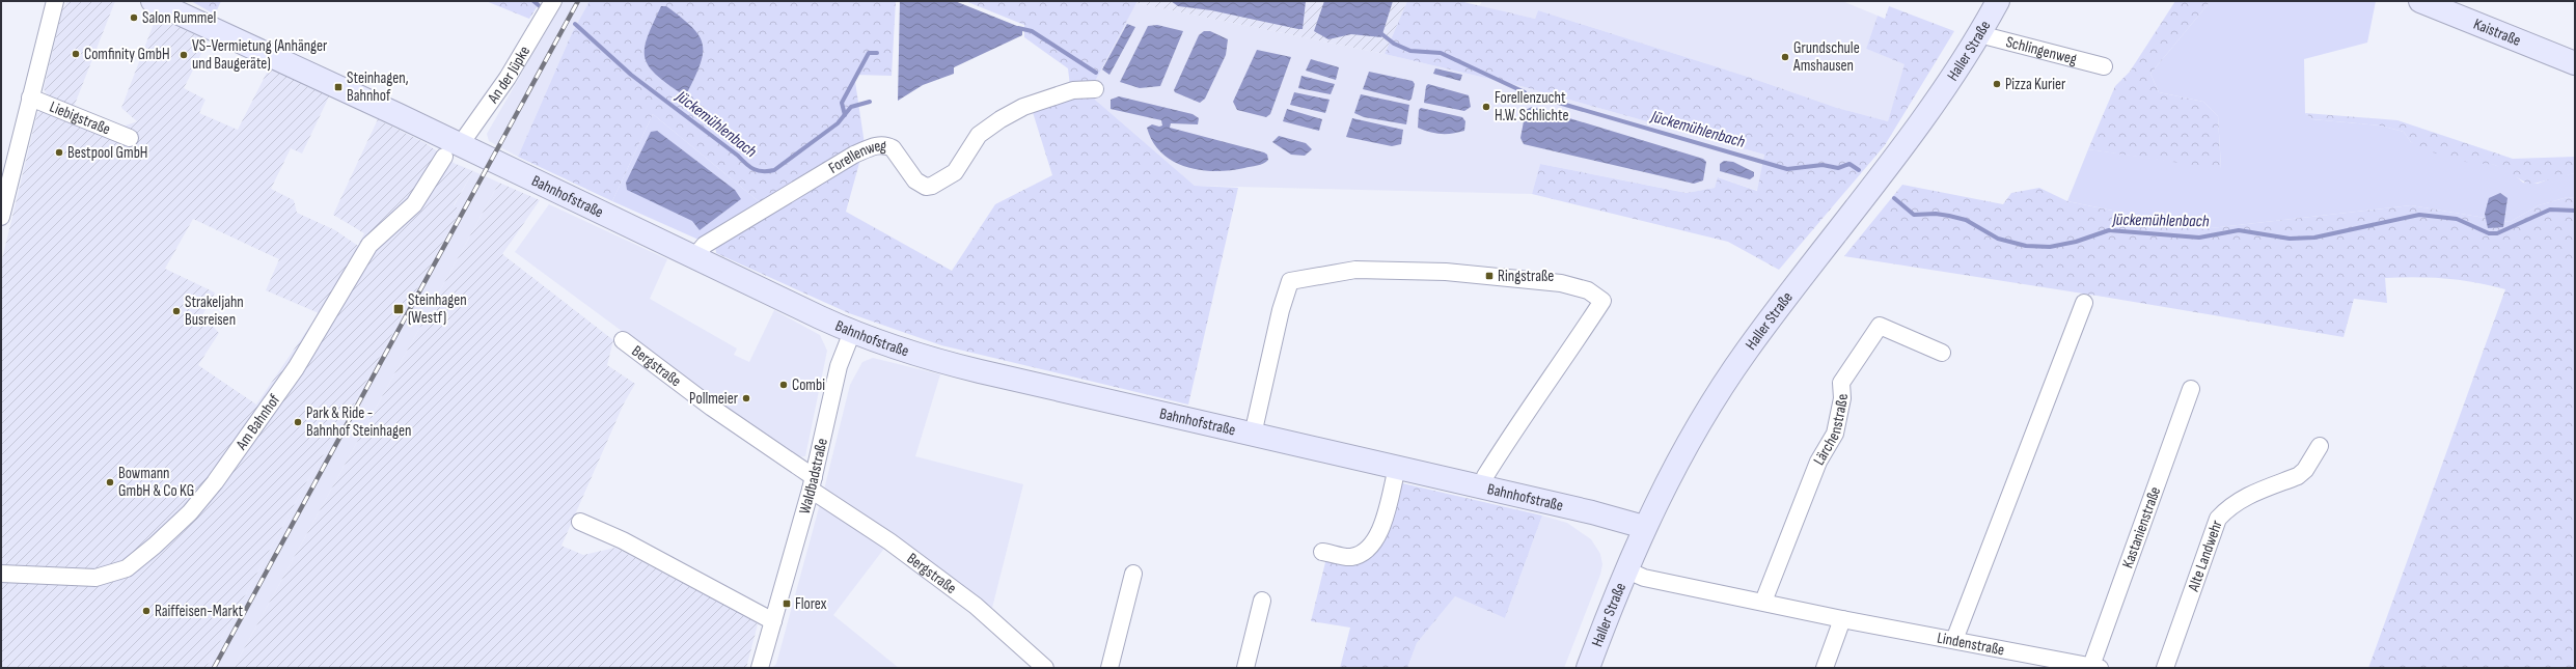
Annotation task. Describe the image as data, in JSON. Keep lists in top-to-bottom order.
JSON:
{
  "streets": {
    "street": [
      "Kaistraße",
      "Haller Straße",
      "Schlingenweg",
      "An der Jüpke",
      "Liebigstraße",
      "Forellenweg",
      "Bahnhofstraße",
      "Bergstraße",
      "Am Bahnhof",
      "Lärchenstraße",
      "Waldbadstraße",
      "Kastanienstraße",
      "Alte Landwehr",
      "Lindenstraße"
    ]
  },
  "crossings": [
    ["Haller Straße", "Schlingenweg"],
    ["Haller Straße", "Bahnhofstraße"],
    ["Haller Straße", "Lindenstraße"],
    ["An der Jüpke", "Bahnhofstraße"],
    ["An der Jüpke", "Am Bahnhof"],
    ["Forellenweg", "Bahnhofstraße"],
    ["Bahnhofstraße", "Am Bahnhof"],
    ["Bahnhofstraße", "Waldbadstraße"],
    ["Bergstraße", "Waldbadstraße"],
    ["Lärchenstraße", "Lindenstraße"],
    ["Kastanienstraße", "Lindenstraße"]
  ],
  "water": ["Jückemühlenbach"],
  "places": {
    "other": [
      "Salon Rummel",
      "Comfinity GmbH",
      "VS-Vermietung (Anhänger und Baugeräte)",
      "Grundschule Amshausen",
      "Pizza Kurier",
      "Forellenzucht H.W. Schlichte",
      "Bestpool GmbH",
      "Strakeljahn Busreisen",
      "Combi",
      "Pollmeier",
      "Park & Ride - Bahnhof Steinhagen",
      "Bowmann GmbH & Co KG",
      "Raiffeisen-Markt"
    ],
    "transit": [
      "Steinhagen, Bahnhof",
      "Ringstraße",
      "Steinhagen (Westf)",
      "Florex"
    ]
  }
}
